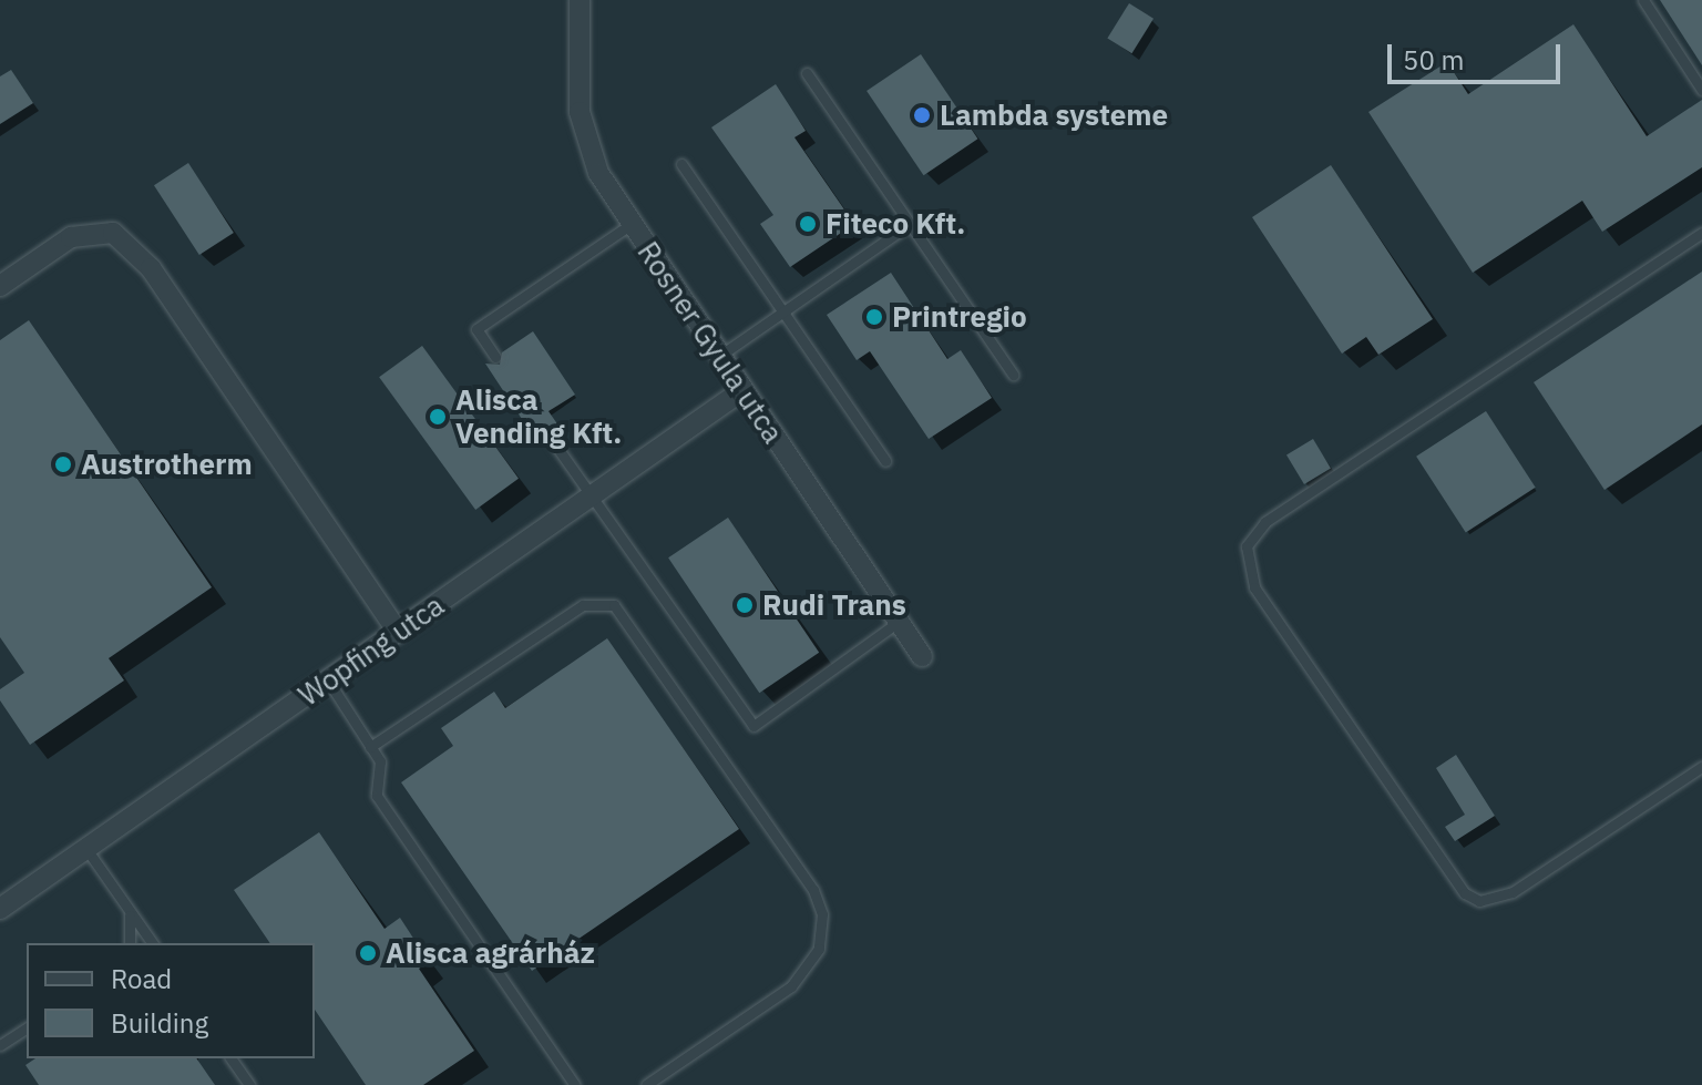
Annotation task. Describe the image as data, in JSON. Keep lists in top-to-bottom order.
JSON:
{
  "streets": {
    "street": ["Rosner Gyula utca", "Wopfing utca"]
  },
  "crossings": [
    ["Rosner Gyula utca", "Wopfing utca"]
  ],
  "places": [
    "Lambda systeme",
    "Fiteco Kft.",
    "Printregio",
    "Alisca Vending Kft.",
    "Austrotherm",
    "Rudi Trans",
    "Alisca agrárház"
  ],
  "legend": ["Road", "Building"],
  "scale_bar": "50 m"
}
